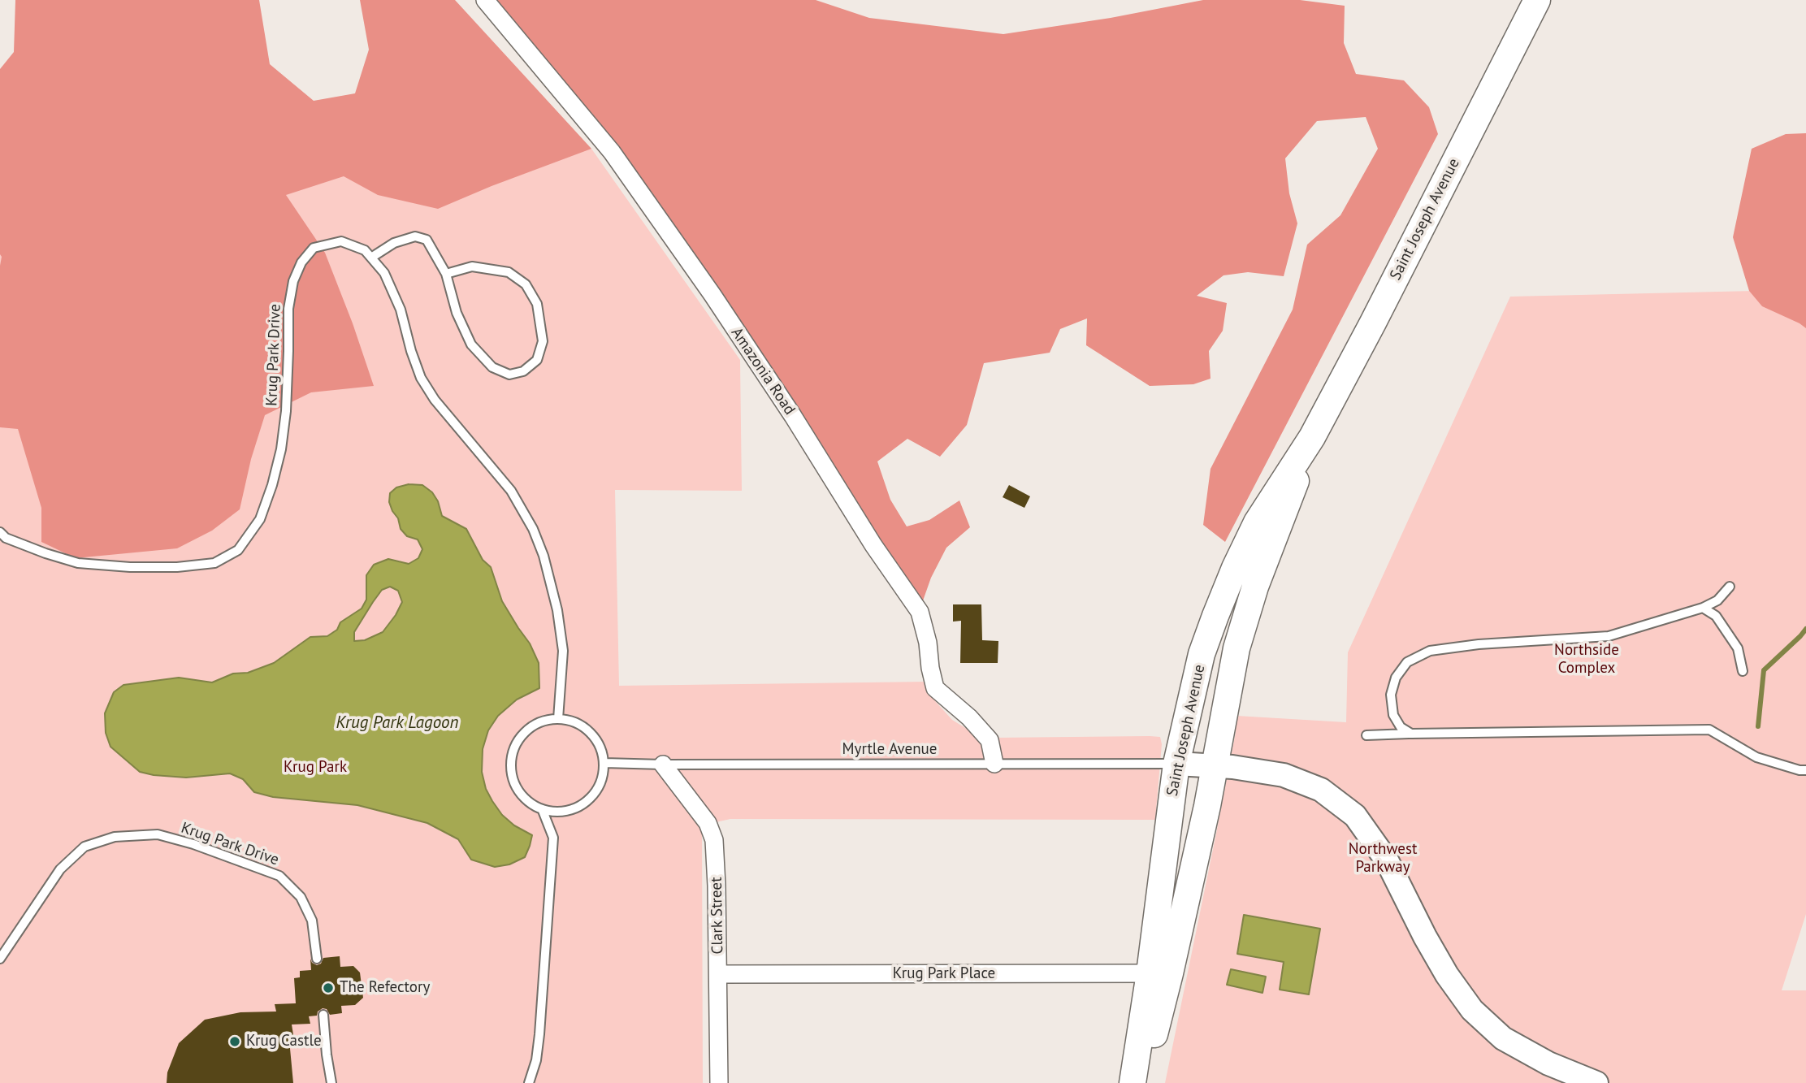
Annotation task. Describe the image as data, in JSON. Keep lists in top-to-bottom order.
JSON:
{
  "streets": {
    "main road": ["Saint Joseph Avenue"],
    "street": ["Amazonia Road", "Clark Street", "Krug Park Place"],
    "lane": ["Krug Park Drive", "Myrtle Avenue"]
  },
  "crossings": [
    ["Saint Joseph Avenue", "Myrtle Avenue"],
    ["Saint Joseph Avenue", "Krug Park Place"],
    ["Krug Park Drive", "Myrtle Avenue"],
    ["Amazonia Road", "Myrtle Avenue"],
    ["Myrtle Avenue", "Clark Street"],
    ["Clark Street", "Krug Park Place"]
  ],
  "water": ["Krug Park Lagoon"],
  "parks": ["Northside Complex", "Krug Park", "Northwest Parkway"],
  "places": ["The Refectory", "Krug Castle"]
}
